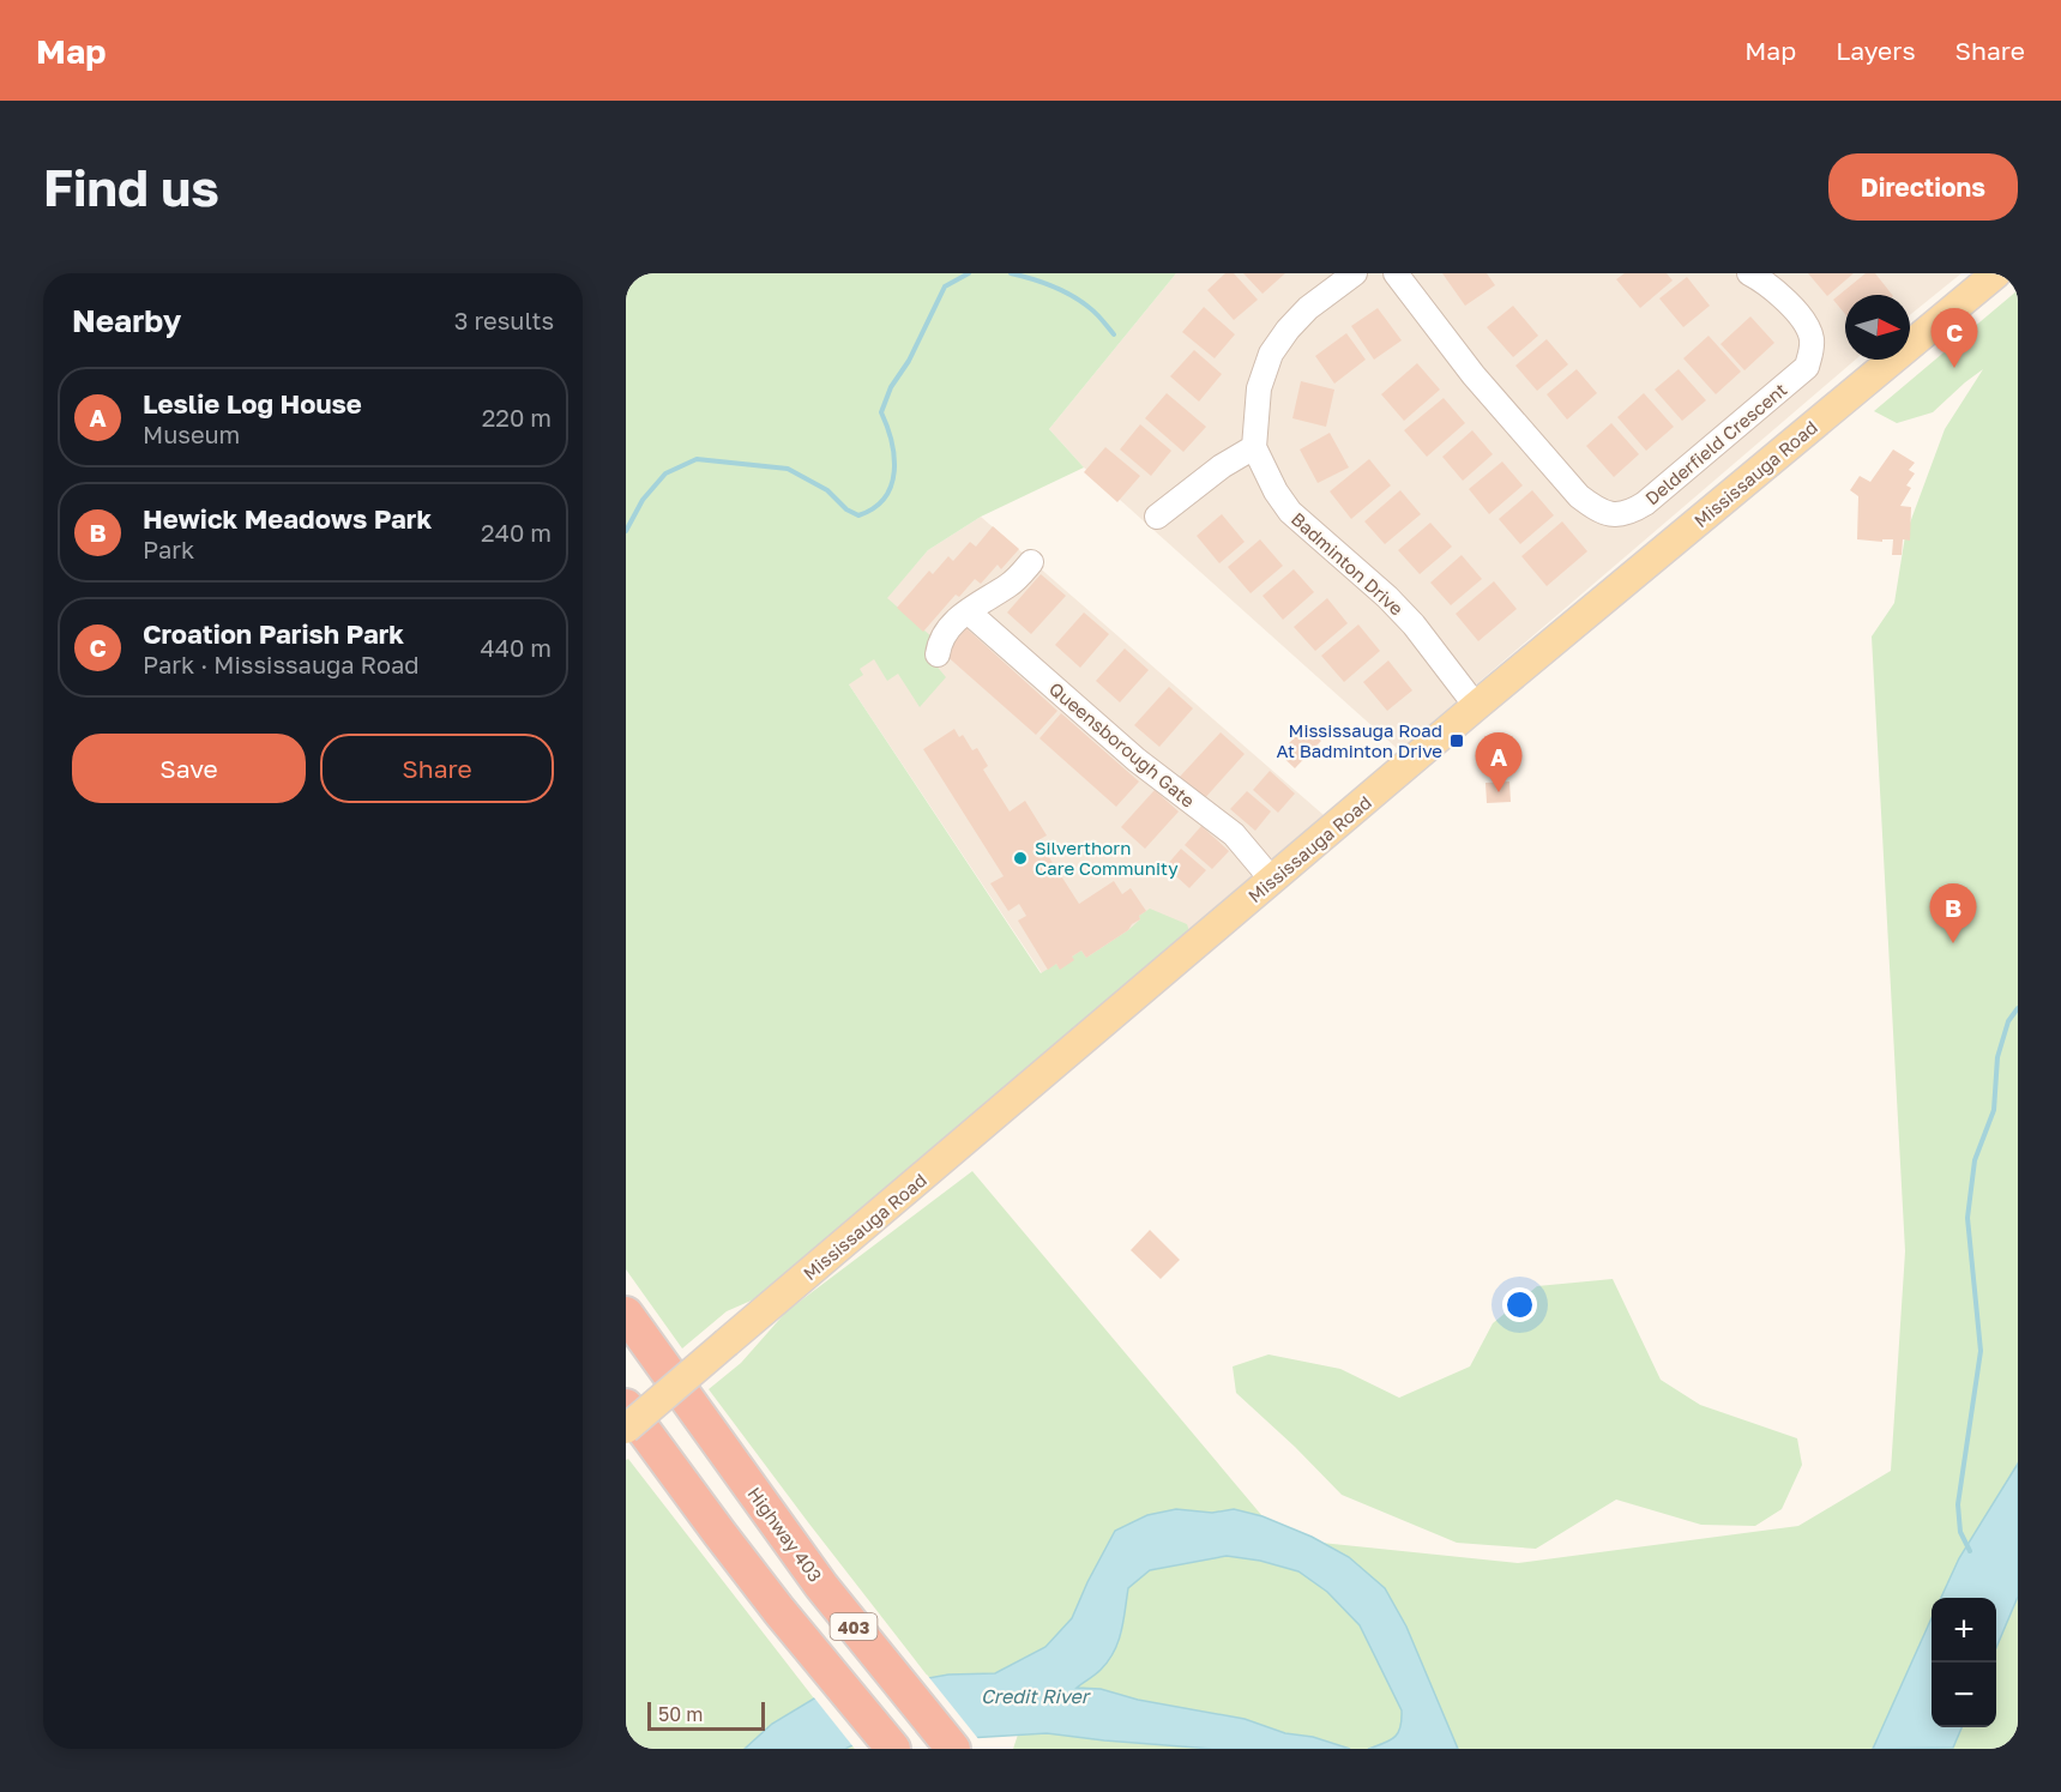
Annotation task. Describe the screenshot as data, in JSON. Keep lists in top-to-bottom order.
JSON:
{
  "streets": {
    "highway": ["Highway 403", "403"],
    "main road": ["Mississauga Road"],
    "street": ["Delderfield Crescent", "Badminton Drive", "Queensborough Gate"]
  },
  "crossings": [
    ["Mississauga Road", "Badminton Drive"],
    ["Mississauga Road", "Queensborough Gate"]
  ],
  "water": ["Credit River"],
  "places": {
    "transit": ["Mississauga Road At Badminton Drive"],
    "other": ["Silverthorn Care Community"]
  },
  "scale_bar": "50 m",
  "north": "right",
  "page": {
    "header": "Map",
    "nav": ["Map", "Layers", "Share"],
    "buttons": [
      "Directions",
      ["Save", "Share"]
    ],
    "title": "Find us",
    "heading": ["Nearby", "3 results"],
    "pins": ["C", "A", "B"],
    "list": [
      {
        "mark": "A",
        "name": "Leslie Log House",
        "note": "Museum",
        "value": "220 m"
      },
      {
        "mark": "B",
        "name": "Hewick Meadows Park",
        "note": "Park",
        "value": "240 m"
      },
      {
        "mark": "C",
        "name": "Croation Parish Park",
        "note": "Park · Mississauga Road",
        "value": "440 m"
      }
    ],
    "map_buttons": ["+", "−"],
    "scale": "50 m"
  }
}
